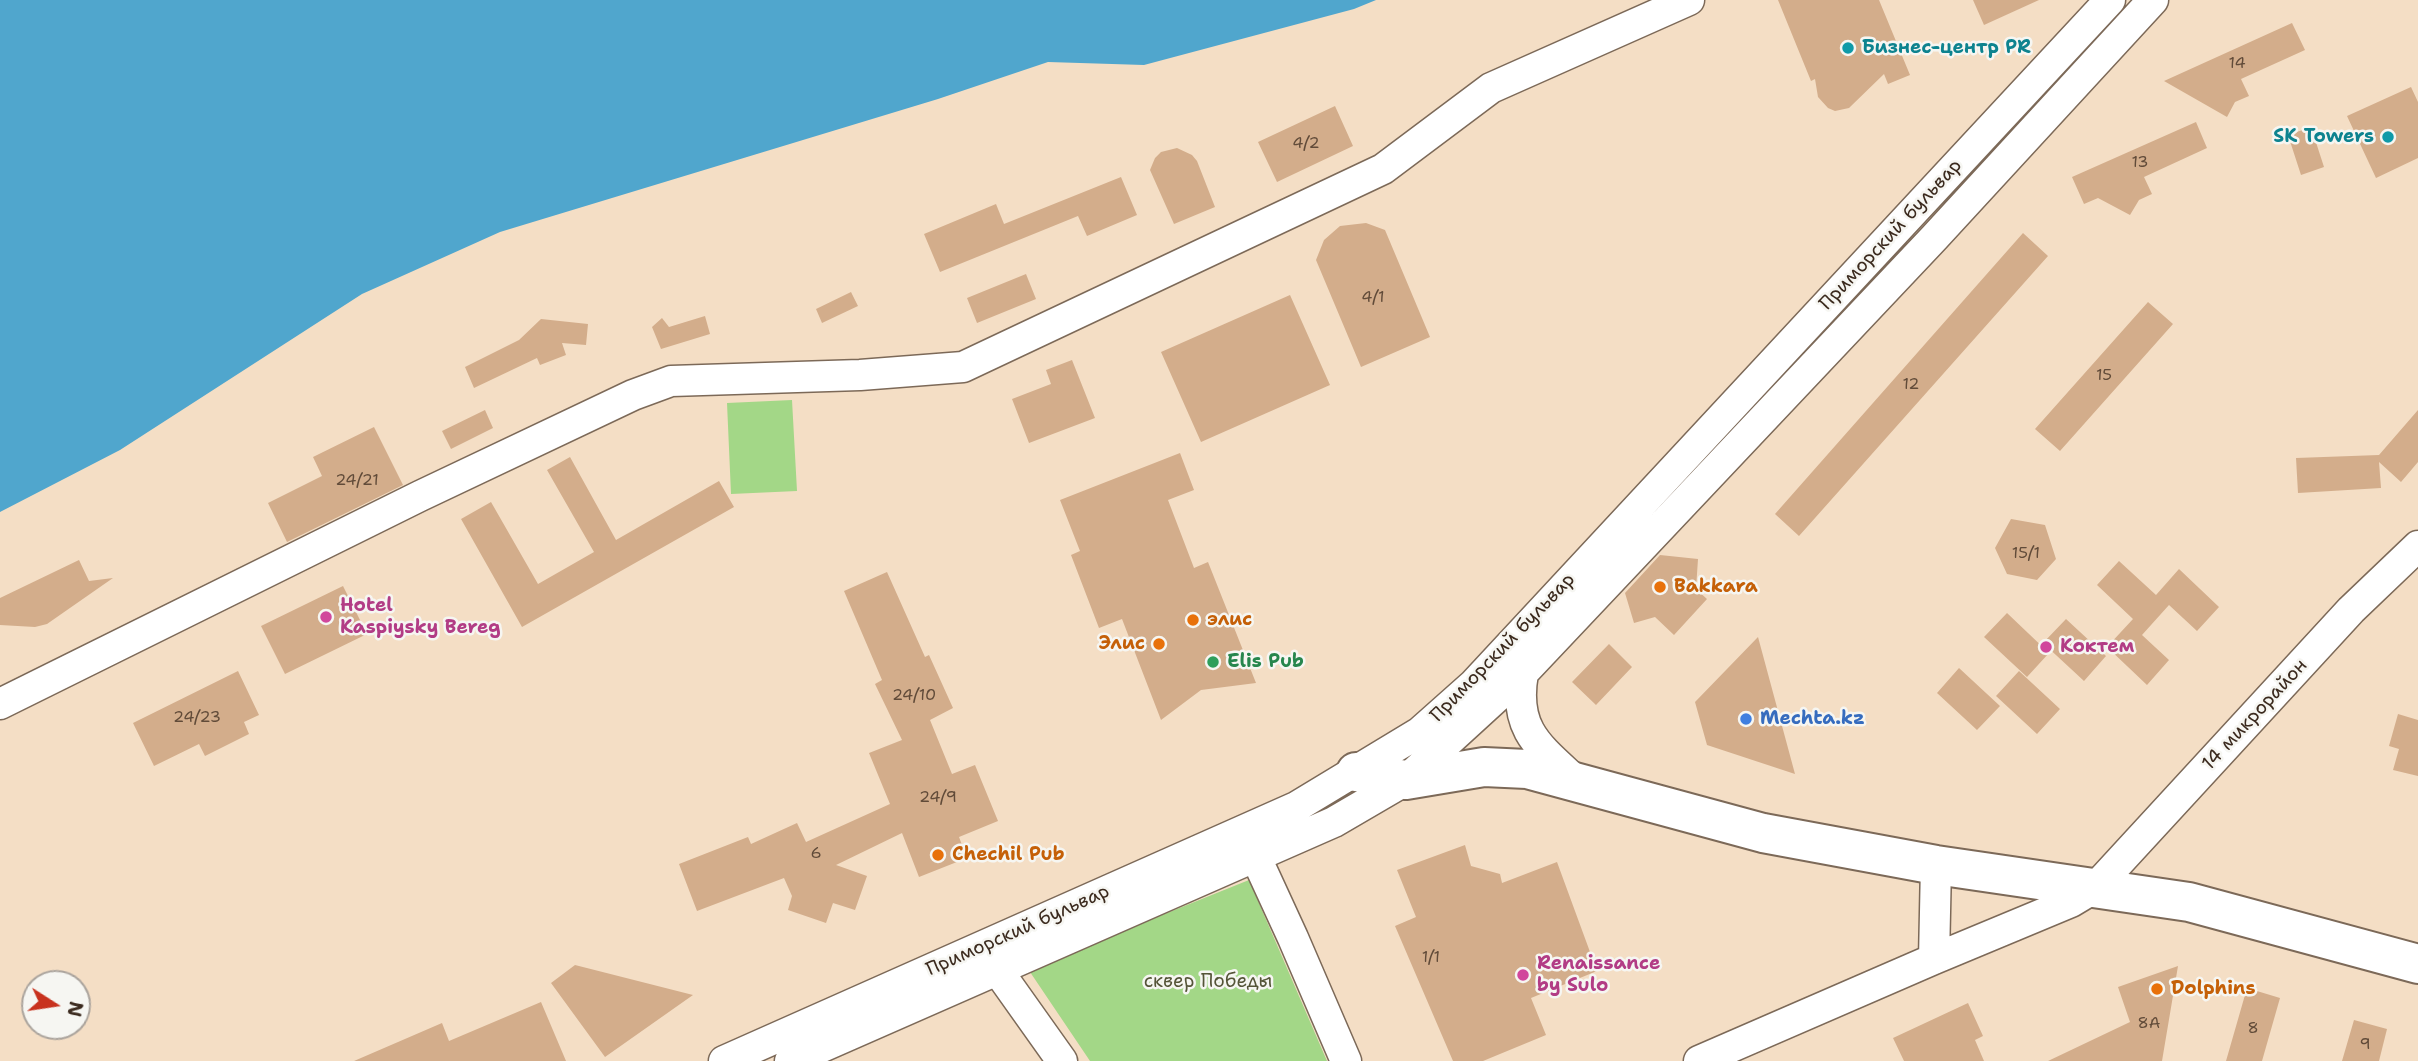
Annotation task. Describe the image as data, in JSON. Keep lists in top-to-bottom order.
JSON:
{
  "streets": {
    "street": ["Приморский бульвар", "14 микрорайон"]
  },
  "parks": ["сквер Победы"],
  "places": [
    "Бизнес-центр PR",
    "SK Towers",
    "Bakkara",
    "Hotel Kaspiysky Bereg",
    "элис",
    "Элис",
    "Коктем",
    "Elis Pub",
    "Mechta.kz",
    "Chechil Pub",
    "Renaissance by Sulo",
    "Dolphins"
  ],
  "house_numbers": [
    "14",
    "4/2",
    "13",
    "4/1",
    "15",
    "12",
    "24/21",
    "15/1",
    "24/10",
    "24/23",
    "24/9",
    "6",
    "1/1",
    "8А",
    "8",
    "9"
  ],
  "north": "right"
}
